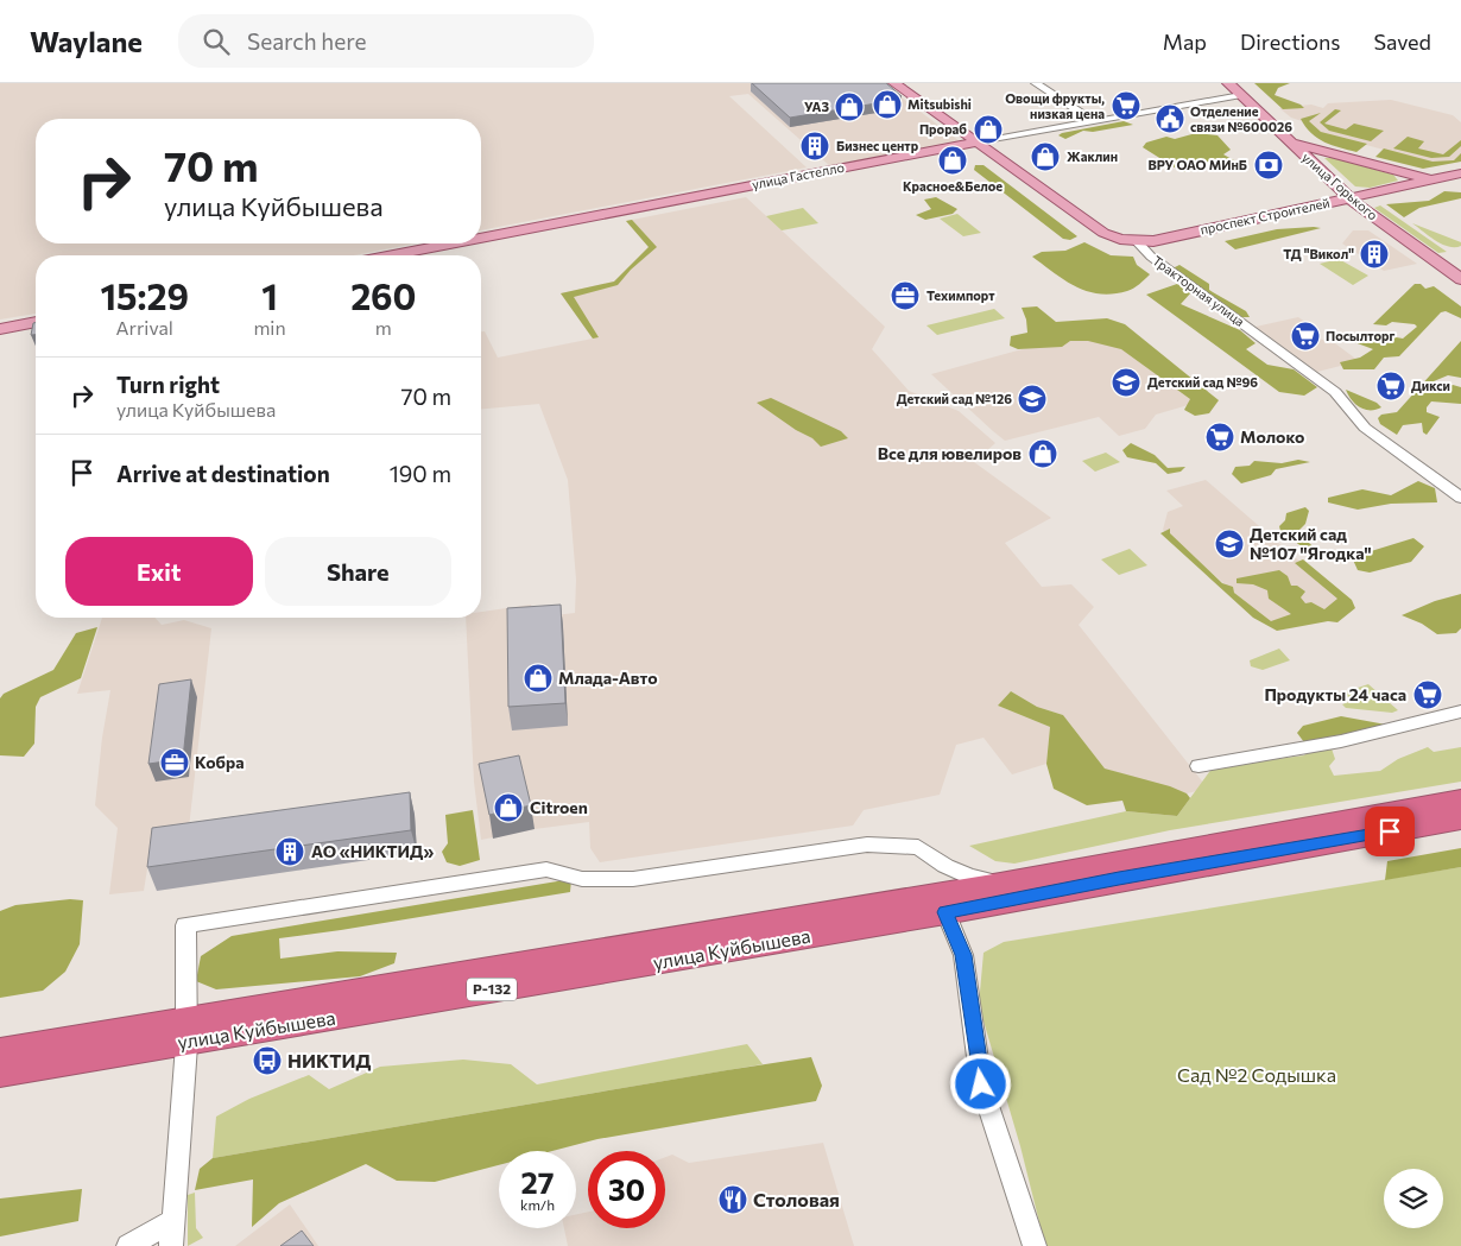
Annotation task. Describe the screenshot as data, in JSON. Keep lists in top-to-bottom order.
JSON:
{
  "streets": {
    "highway": ["улица Куйбышева", "Р-132"],
    "main road": [
      "улица Гастелло",
      "улица Горького",
      "проспект Строителей",
      "Тракторная улица"
    ]
  },
  "crossings": [
    ["улица Гастелло", "улица Горького"],
    ["улица Гастелло", "Тракторная улица"],
    ["улица Горького", "проспект Строителей"],
    ["проспект Строителей", "Тракторная улица"]
  ],
  "parks": ["Сад №2 Содышка"],
  "places": {
    "shop": [
      "Mitsubishi",
      "УАЗ",
      "Прораб",
      "Жаклин",
      "Красное&Белое",
      "Все для ювелиров",
      "Млада-Авто",
      "Citroen"
    ],
    "supermarket": [
      "Овощи фрукты, низкая цена",
      "Посылторг",
      "Дикси",
      "Молоко",
      "Продукты 24 часа"
    ],
    "public building": ["Отделение связи №600026"],
    "building": ["Бизнес центр", "ТД \"Викол\"", "АО «НИКТИД»"],
    "bank": ["ВРУ ОАО МИнБ"],
    "office": ["Техимпорт", "Кобра"],
    "school or university": ["Детский сад №96", "Детский сад №126", "Детский сад №107 \"Ягодка\""],
    "bus stop": ["НИКТИД"],
    "restaurant": ["Столовая"]
  },
  "page": {
    "header": "Waylane",
    "search": "Search here",
    "nav": ["Map", "Directions", "Saved"],
    "turn": ["70 m", "улица Куйбышева"],
    "eta": [
      "15:29",
      "Arrival",
      "1",
      "min",
      "260",
      "m"
    ],
    "list": [
      {
        "name": "Turn right",
        "note": "улица Куйбышева",
        "value": "70 m"
      },
      {
        "name": "Arrive at destination",
        "value": "190 m"
      }
    ],
    "buttons": ["Exit", "Share"],
    "speed": "27 km/h",
    "limit": "30"
  }
}
